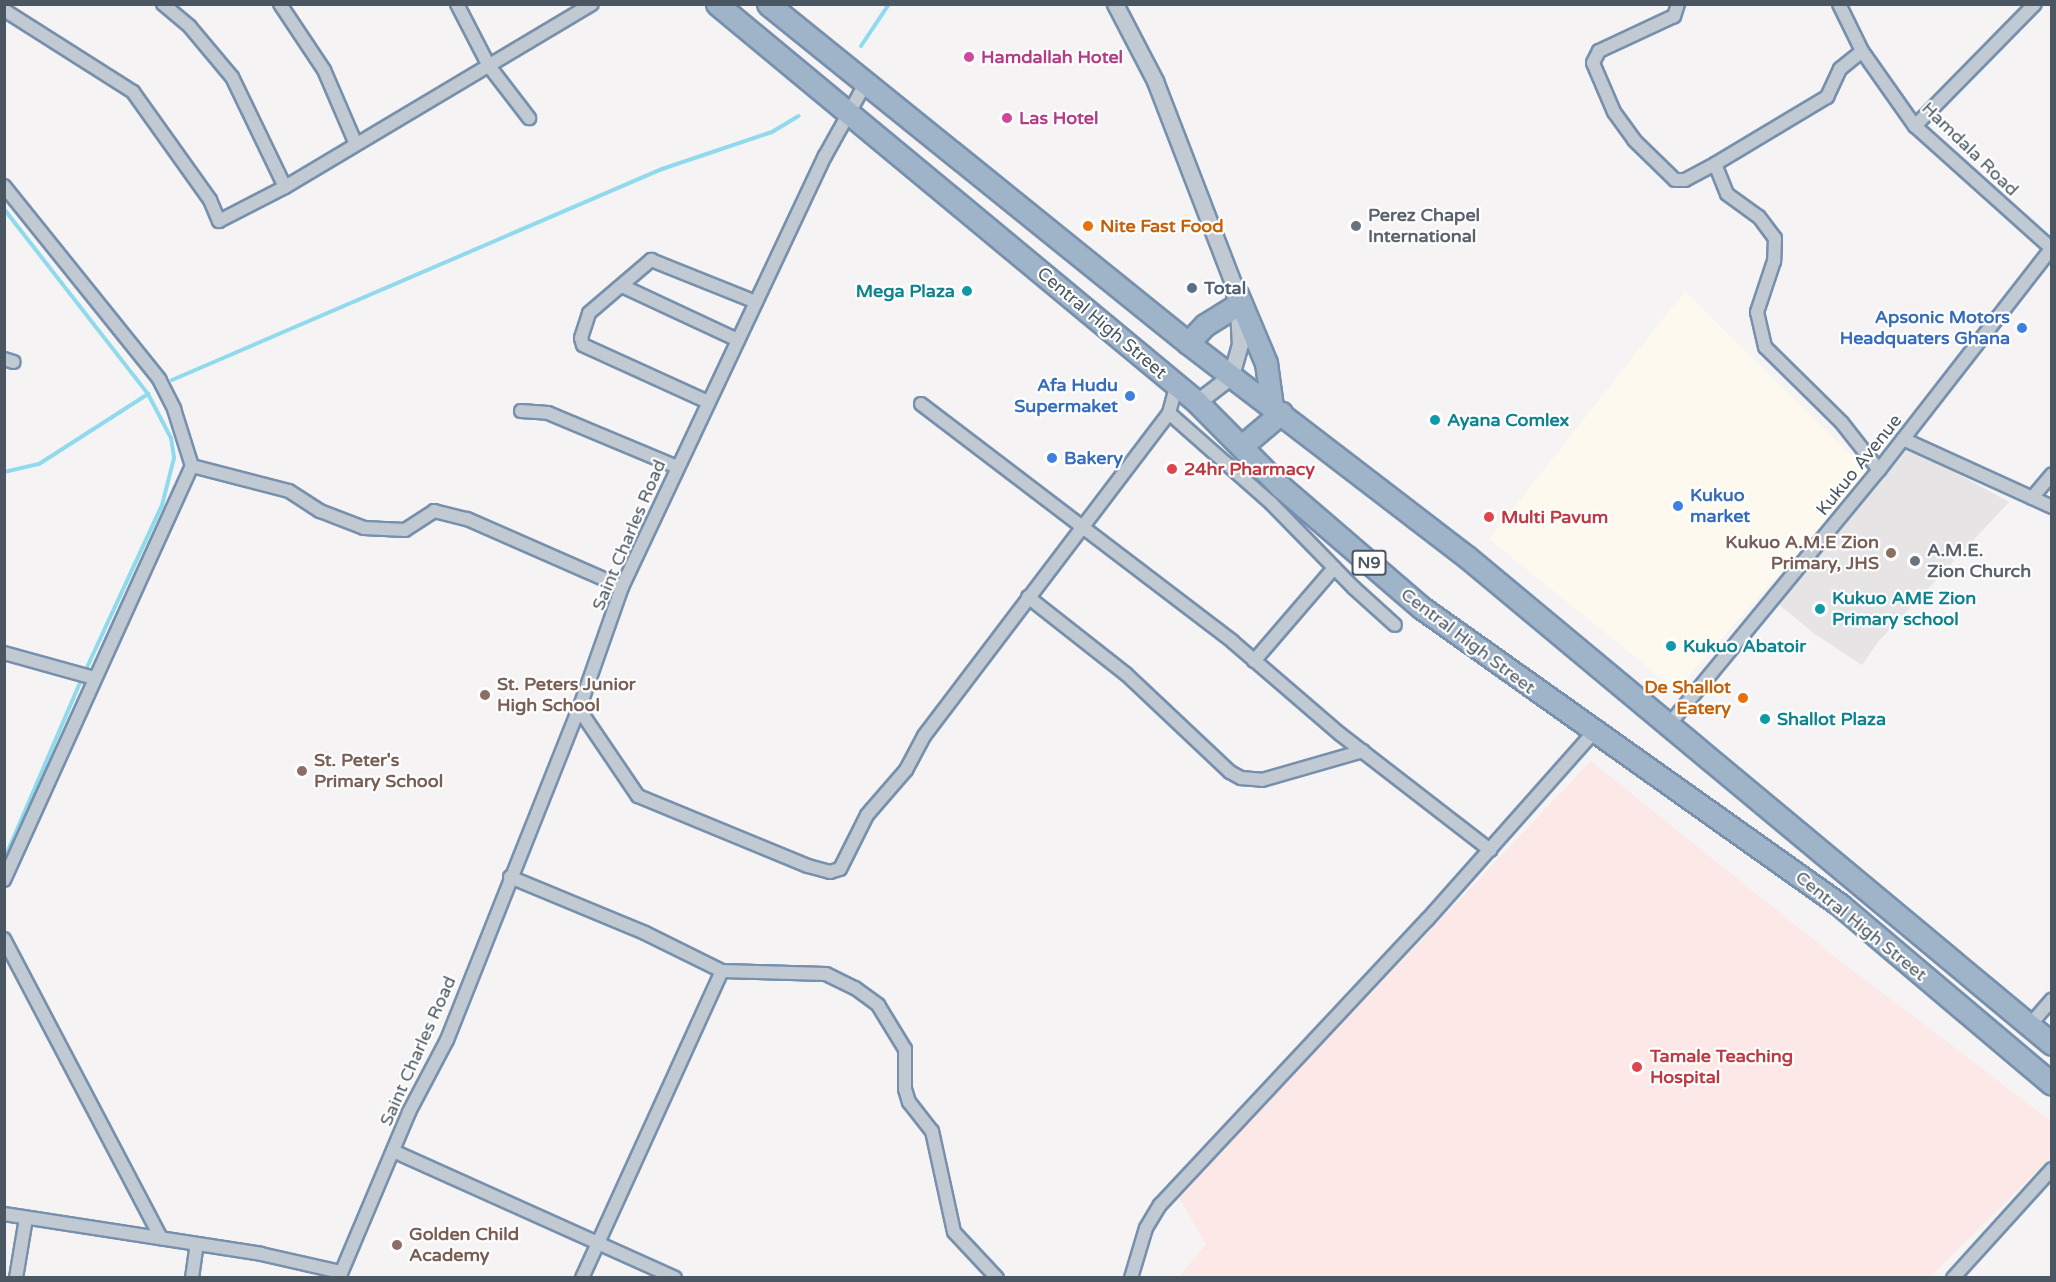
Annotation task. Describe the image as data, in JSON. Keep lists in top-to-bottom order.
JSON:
{
  "streets": {
    "highway": ["Central High Street", "N9"],
    "street": ["Hamdala Road", "Kukuo Avenue", "Saint Charles Road"]
  },
  "crossings": [
    ["Hamdala Road", "Kukuo Avenue"],
    ["Central High Street", "Kukuo Avenue"],
    ["Central High Street", "Saint Charles Road"]
  ],
  "places": [
    "Hamdallah Hotel",
    "Las Hotel",
    "Nite Fast Food",
    "Perez Chapel International",
    "Total",
    "Mega Plaza",
    "Apsonic Motors Headquaters Ghana",
    "Afa Hudu Supermaket",
    "Ayana Comlex",
    "Bakery",
    "24hr Pharmacy",
    "Kukuo market",
    "Multi Pavum",
    "Kukuo A.M.E Zion Primary, JHS",
    "A.M.E. Zion Church",
    "Kukuo AME Zion Primary school",
    "Kukuo Abatoir",
    "St. Peters Junior High School",
    "De Shallot Eatery",
    "Shallot Plaza",
    "St. Peter's Primary School",
    "Tamale Teaching Hospital",
    "Golden Child Academy"
  ]
}
